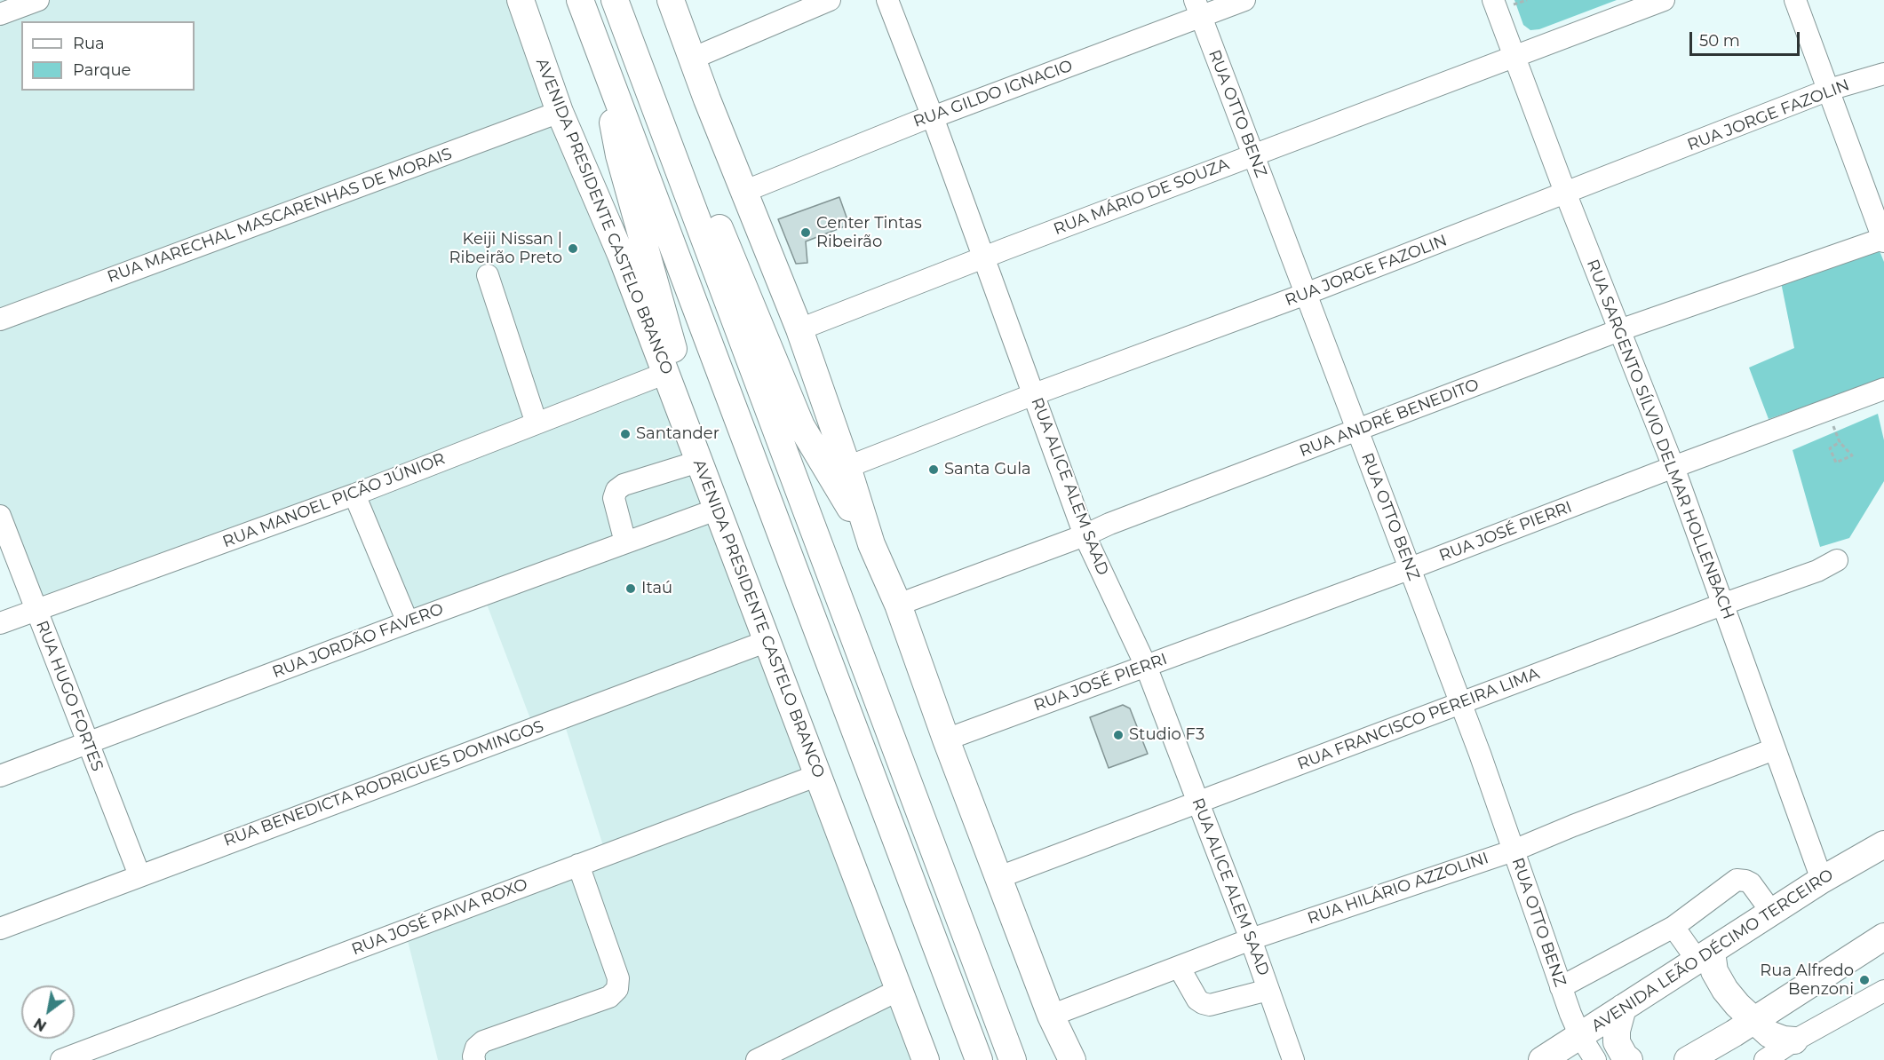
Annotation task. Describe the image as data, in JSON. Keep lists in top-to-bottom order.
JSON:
{
  "streets": {
    "main road": ["AVENIDA PRESIDENTE CASTELO BRANCO", "AVENIDA LEÃO DÉCIMO TERCEIRO"],
    "street": [
      "RUA GILDO IGNACIO",
      "RUA OTTO BENZ",
      "RUA JORGE FAZOLIN",
      "RUA MÁRIO DE SOUZA",
      "RUA MARECHAL MASCARENHAS DE MORAIS",
      "RUA ANDRÉ BENEDITO",
      "RUA SARGENTO SÍLVIO DELMAR HOLLENBACH",
      "RUA ALICE ALEM SAAD",
      "RUA MANOEL PICÃO JÚNIOR",
      "RUA JOSÉ PIERRI",
      "RUA JORDÃO FAVERO",
      "RUA HUGO FORTES",
      "RUA FRANCISCO PEREIRA LIMA",
      "RUA BENEDICTA RODRIGUES DOMINGOS",
      "RUA HILÁRIO AZZOLINI",
      "RUA JOSÉ PAIVA ROXO"
    ]
  },
  "crossings": [
    ["RUA GILDO IGNACIO", "RUA OTTO BENZ"],
    ["RUA GILDO IGNACIO", "RUA ALICE ALEM SAAD"],
    ["RUA OTTO BENZ", "RUA JORGE FAZOLIN"],
    ["RUA OTTO BENZ", "RUA MÁRIO DE SOUZA"],
    ["RUA OTTO BENZ", "RUA ANDRÉ BENEDITO"],
    ["RUA OTTO BENZ", "RUA JOSÉ PIERRI"],
    ["RUA OTTO BENZ", "RUA FRANCISCO PEREIRA LIMA"],
    ["RUA OTTO BENZ", "RUA HILÁRIO AZZOLINI"],
    ["RUA OTTO BENZ", "AVENIDA LEÃO DÉCIMO TERCEIRO"],
    ["RUA JORGE FAZOLIN", "RUA SARGENTO SÍLVIO DELMAR HOLLENBACH"],
    ["RUA JORGE FAZOLIN", "RUA ALICE ALEM SAAD"],
    ["RUA MÁRIO DE SOUZA", "RUA SARGENTO SÍLVIO DELMAR HOLLENBACH"],
    ["RUA MÁRIO DE SOUZA", "RUA ALICE ALEM SAAD"],
    ["RUA MARECHAL MASCARENHAS DE MORAIS", "AVENIDA PRESIDENTE CASTELO BRANCO"],
    ["AVENIDA PRESIDENTE CASTELO BRANCO", "RUA MANOEL PICÃO JÚNIOR"],
    ["AVENIDA PRESIDENTE CASTELO BRANCO", "RUA JORDÃO FAVERO"],
    ["AVENIDA PRESIDENTE CASTELO BRANCO", "RUA BENEDICTA RODRIGUES DOMINGOS"],
    ["AVENIDA PRESIDENTE CASTELO BRANCO", "RUA JOSÉ PAIVA ROXO"],
    ["RUA ANDRÉ BENEDITO", "RUA SARGENTO SÍLVIO DELMAR HOLLENBACH"],
    ["RUA ANDRÉ BENEDITO", "RUA ALICE ALEM SAAD"],
    ["RUA SARGENTO SÍLVIO DELMAR HOLLENBACH", "RUA JOSÉ PIERRI"],
    ["RUA SARGENTO SÍLVIO DELMAR HOLLENBACH", "RUA FRANCISCO PEREIRA LIMA"],
    ["RUA SARGENTO SÍLVIO DELMAR HOLLENBACH", "RUA HILÁRIO AZZOLINI"],
    ["RUA SARGENTO SÍLVIO DELMAR HOLLENBACH", "AVENIDA LEÃO DÉCIMO TERCEIRO"],
    ["RUA ALICE ALEM SAAD", "RUA JOSÉ PIERRI"],
    ["RUA ALICE ALEM SAAD", "RUA FRANCISCO PEREIRA LIMA"],
    ["RUA ALICE ALEM SAAD", "RUA HILÁRIO AZZOLINI"],
    ["RUA MANOEL PICÃO JÚNIOR", "RUA HUGO FORTES"],
    ["RUA JORDÃO FAVERO", "RUA HUGO FORTES"],
    ["RUA HUGO FORTES", "RUA BENEDICTA RODRIGUES DOMINGOS"]
  ],
  "places": [
    "Center Tintas Ribeirão",
    "Keiji Nissan | Ribeirão Preto",
    "Santander",
    "Santa Gula",
    "Itaú",
    "Studio F3",
    "Rua Alfredo Benzoni"
  ],
  "legend": ["Rua", "Parque"],
  "scale_bar": "50 m",
  "north": "bottom left"
}
